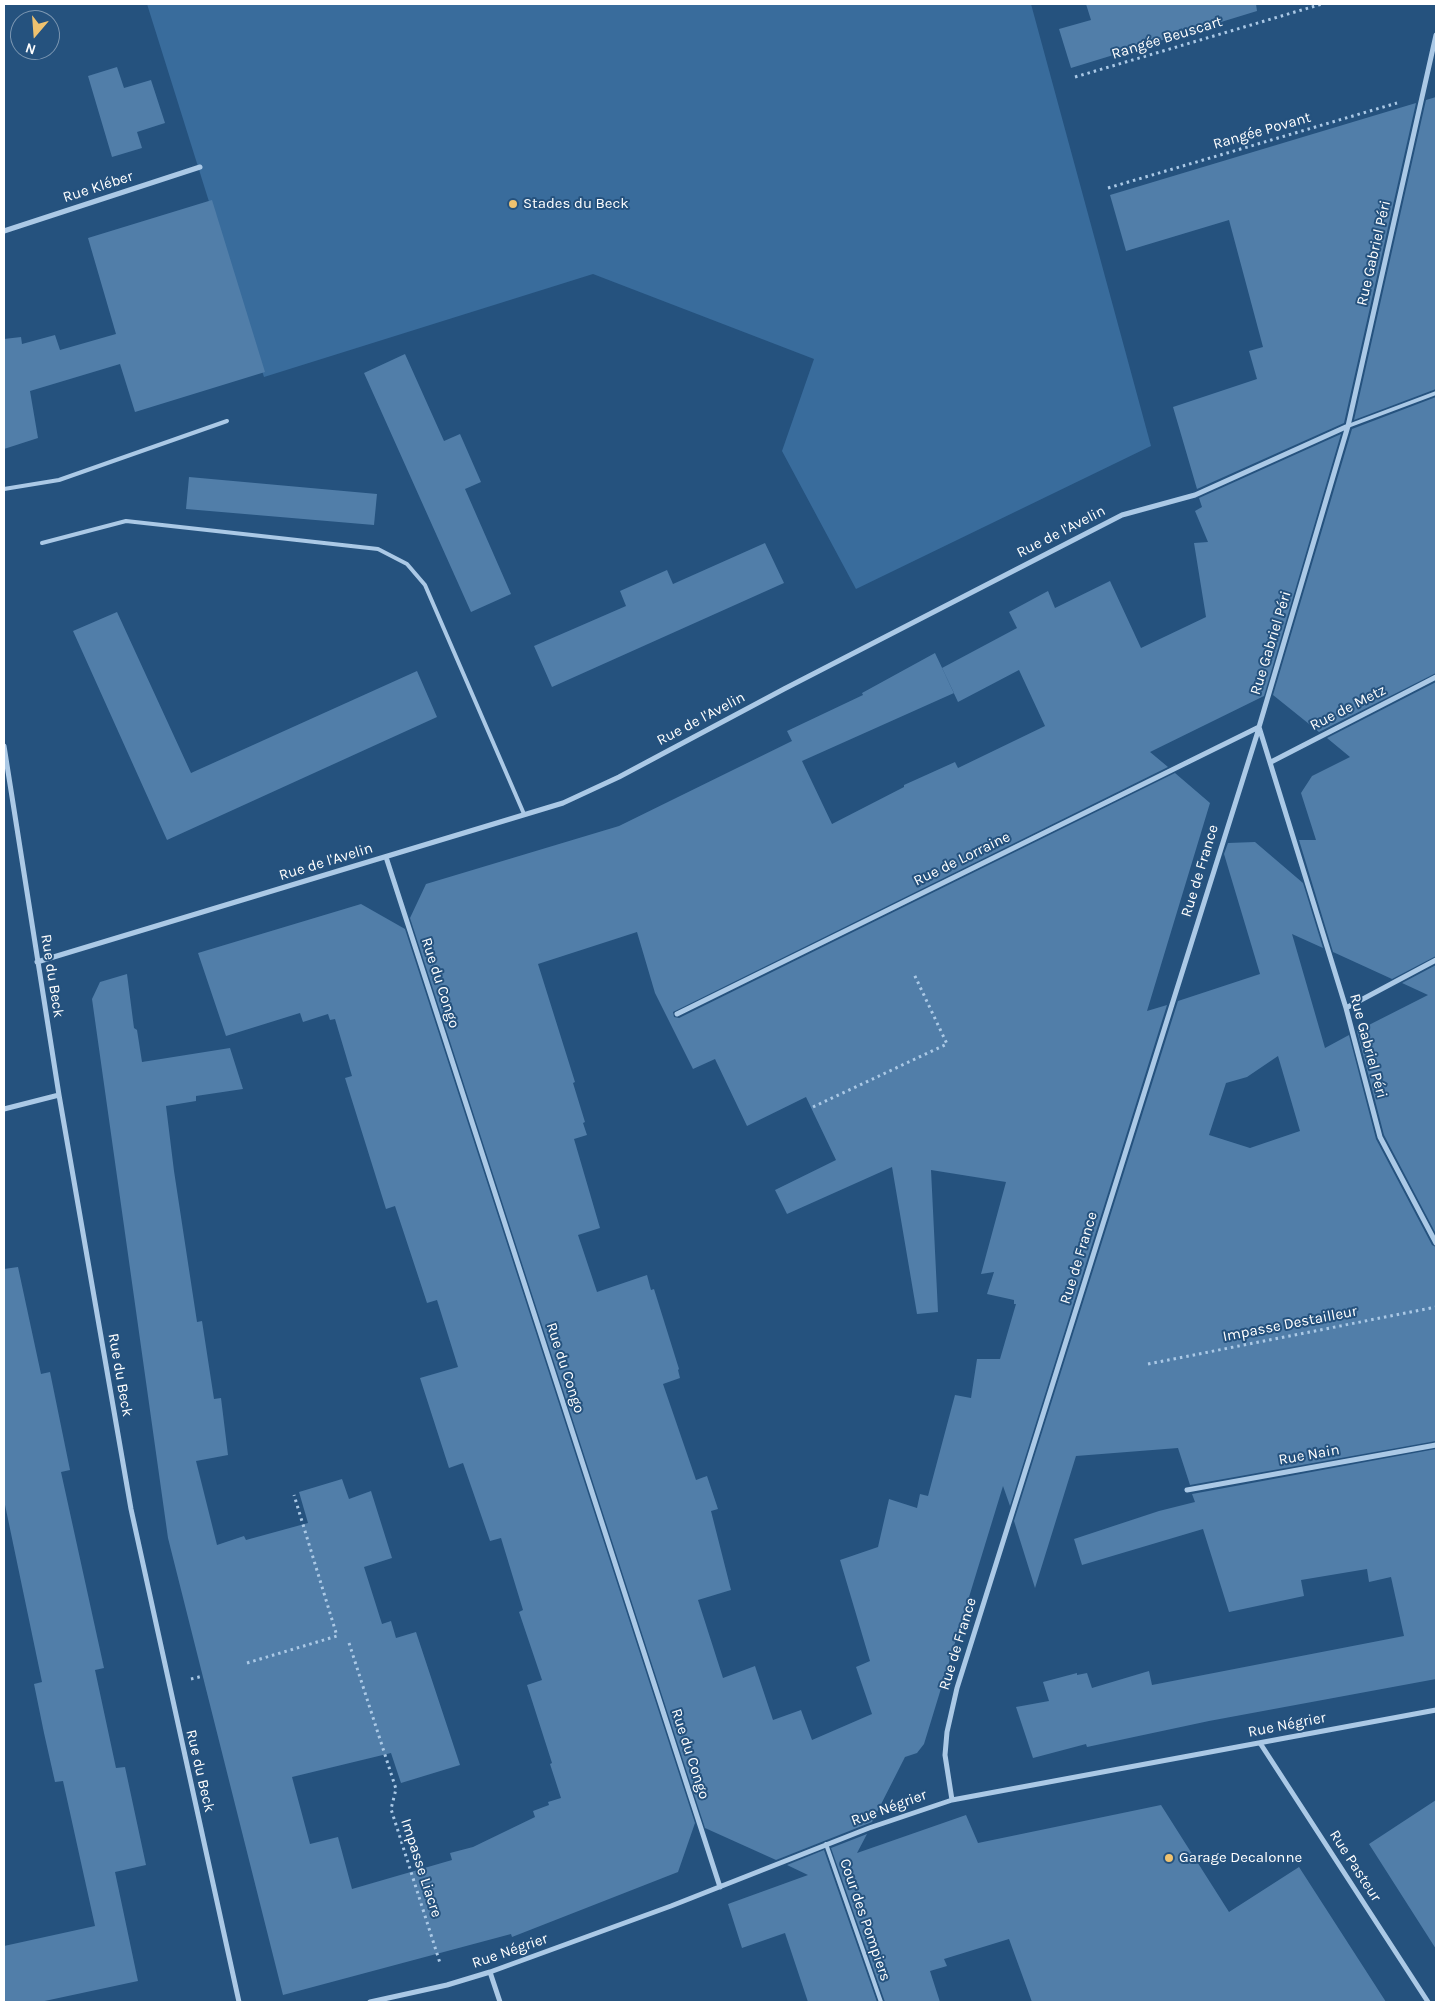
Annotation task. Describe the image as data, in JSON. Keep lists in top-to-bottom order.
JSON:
{
  "streets": {
    "street": [
      "Rue Kléber",
      "Rue Gabriel Péri",
      "Rue de l'Avelin",
      "Rue de Metz",
      "Rue de Lorraine",
      "Rue de France",
      "Rue du Beck",
      "Rue du Congo",
      "Rue Nain",
      "Rue Négrier",
      "Rue Pasteur"
    ],
    "lane": ["Cour des Pompiers"],
    "path": [
      "Rangée Beuscart",
      "Rangée Povant",
      "Impasse Destailleur",
      "Impasse Liacre"
    ]
  },
  "crossings": [
    ["Rangée Povant", "Rue Gabriel Péri"],
    ["Rue Gabriel Péri", "Rue de l'Avelin"],
    ["Rue Gabriel Péri", "Rue de Metz"],
    ["Rue Gabriel Péri", "Rue de Lorraine"],
    ["Rue Gabriel Péri", "Rue de France"],
    ["Rue de l'Avelin", "Rue du Beck"],
    ["Rue de l'Avelin", "Rue du Congo"],
    ["Rue de Lorraine", "Rue de France"],
    ["Rue de France", "Rue Négrier"],
    ["Rue du Congo", "Rue Négrier"],
    ["Rue Négrier", "Rue Pasteur"],
    ["Rue Négrier", "Impasse Liacre"],
    ["Rue Négrier", "Cour des Pompiers"]
  ],
  "places": ["Stades du Beck", "Garage Decalonne"],
  "north": "bottom"
}
